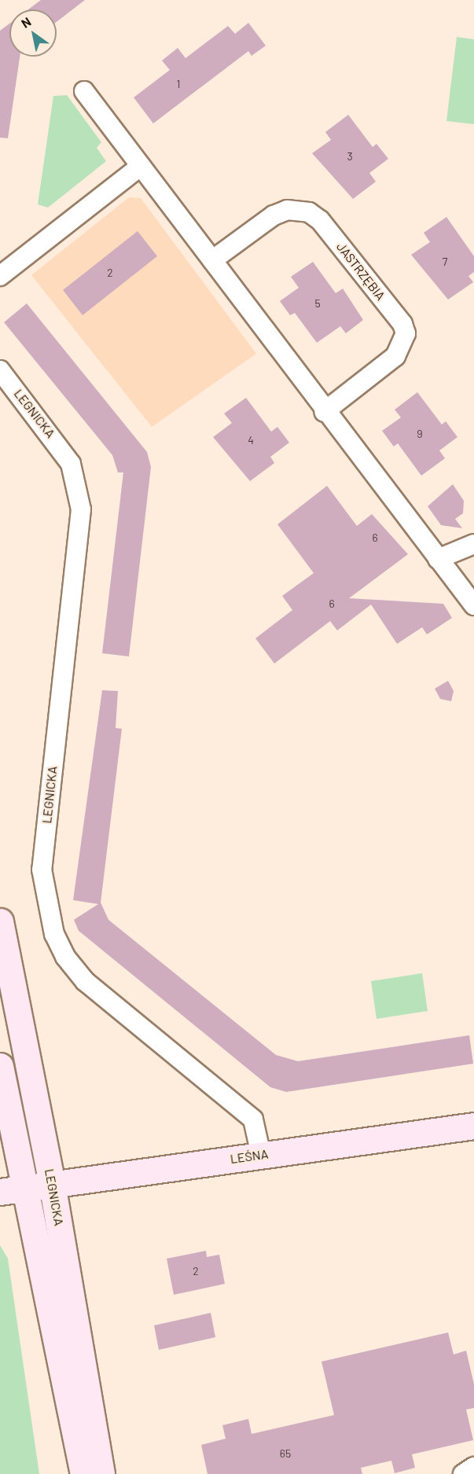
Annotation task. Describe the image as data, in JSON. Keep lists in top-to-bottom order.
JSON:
{
  "streets": {
    "main road": ["LEGNICKA", "LEŚNA"],
    "street": ["JASTRZĘBIA"]
  },
  "crossings": [
    ["LEGNICKA", "LEŚNA"]
  ],
  "house_numbers": [
    "1",
    "3",
    "7",
    "2",
    "5",
    "9",
    "4",
    "6",
    "6",
    "2",
    "65"
  ],
  "north": "top left"
}
